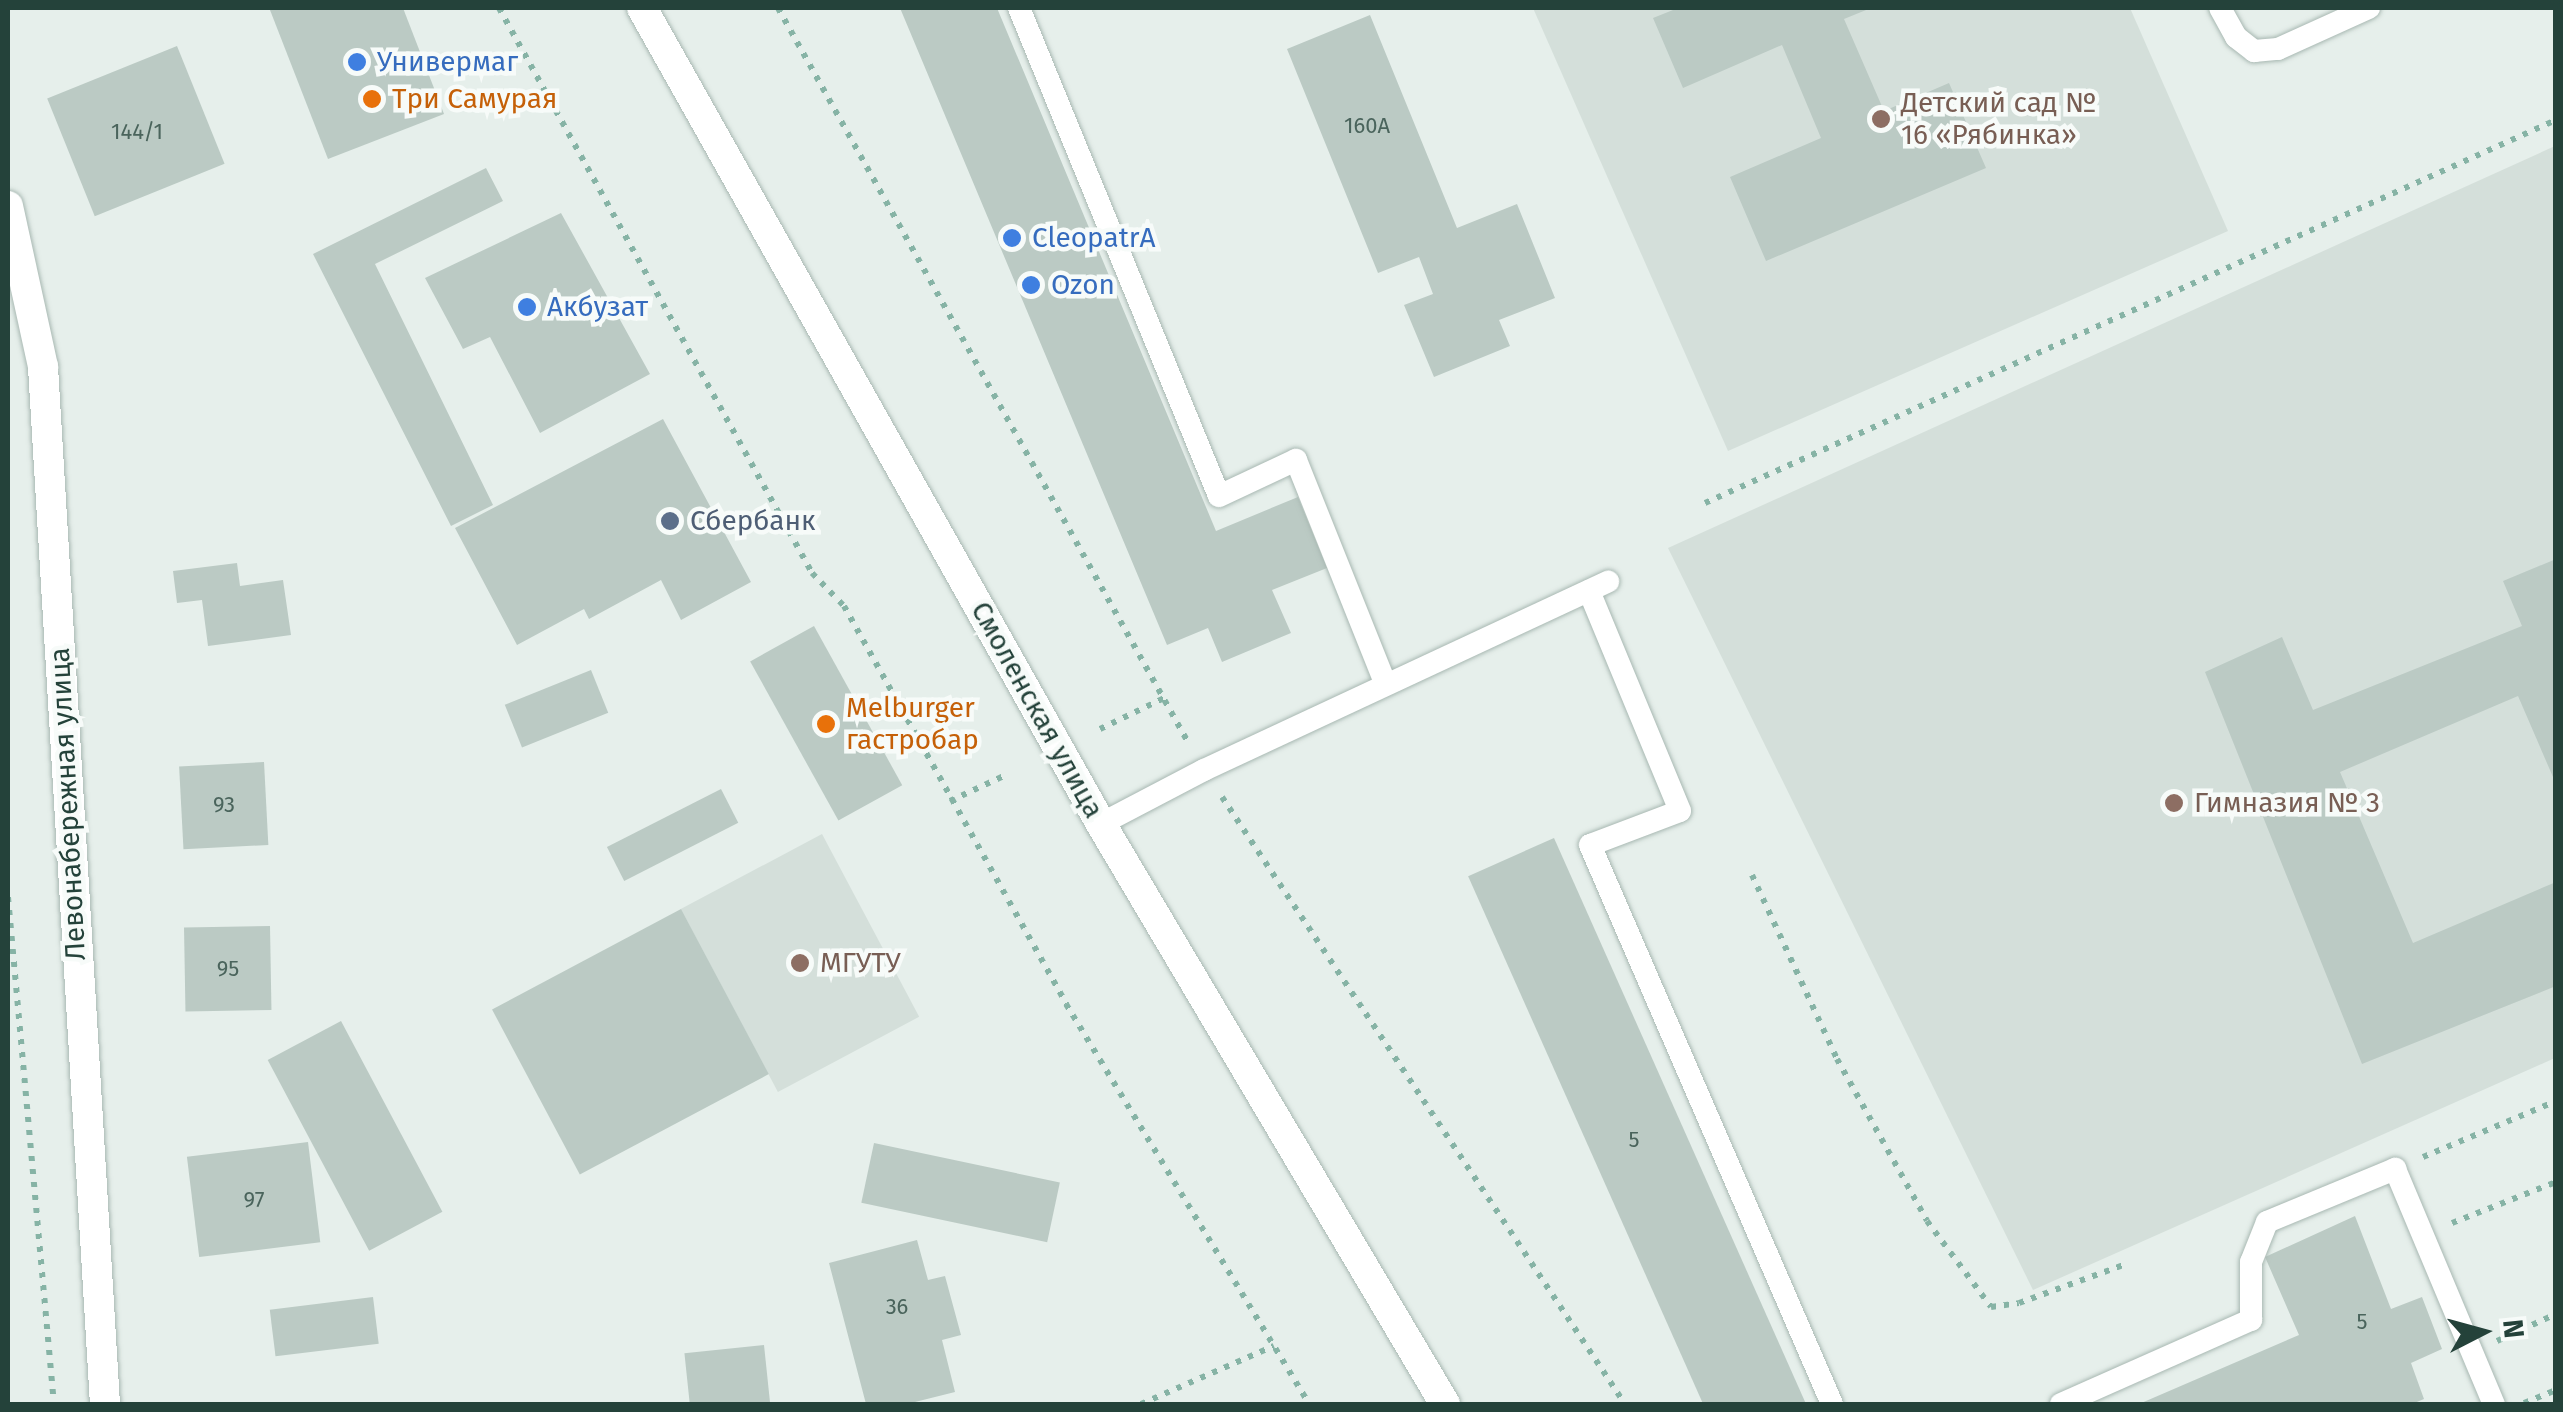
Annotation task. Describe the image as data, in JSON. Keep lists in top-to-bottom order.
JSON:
{
  "streets": {
    "main road": ["Смоленская улица", "Левонабережная улица"]
  },
  "places": [
    "Универмаг",
    "Три Самурая",
    "Детский сад № 16 «Рябинка»",
    "CleopatrA",
    "Ozon",
    "Акбузат",
    "Сбербанк",
    "Melburger гастробар",
    "Гимназия № 3",
    "МГУТУ"
  ],
  "house_numbers": [
    "160А",
    "144/1",
    "93",
    "95",
    "5",
    "97",
    "36",
    "5"
  ],
  "north": "right"
}
